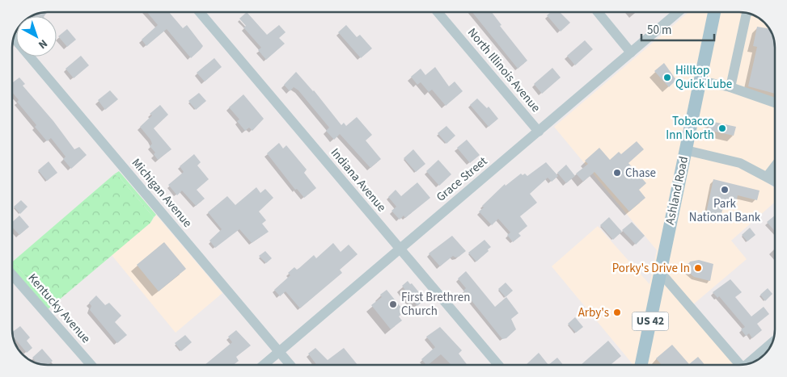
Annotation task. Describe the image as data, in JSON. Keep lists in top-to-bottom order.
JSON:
{
  "streets": {
    "main road": ["Ashland Road", "US 42"],
    "street": [
      "North Illinois Avenue",
      "Grace Street",
      "Indiana Avenue",
      "Michigan Avenue",
      "Kentucky Avenue"
    ]
  },
  "crossings": [
    ["North Illinois Avenue", "Grace Street"],
    ["Grace Street", "Indiana Avenue"],
    ["Grace Street", "Michigan Avenue"]
  ],
  "places": [
    "Hilltop Quick Lube",
    "Tobacco Inn North",
    "Chase",
    "Park National Bank",
    "Porky's Drive In",
    "First Brethren Church",
    "Arby's"
  ],
  "scale_bar": "50 m",
  "north": "bottom right"
}
